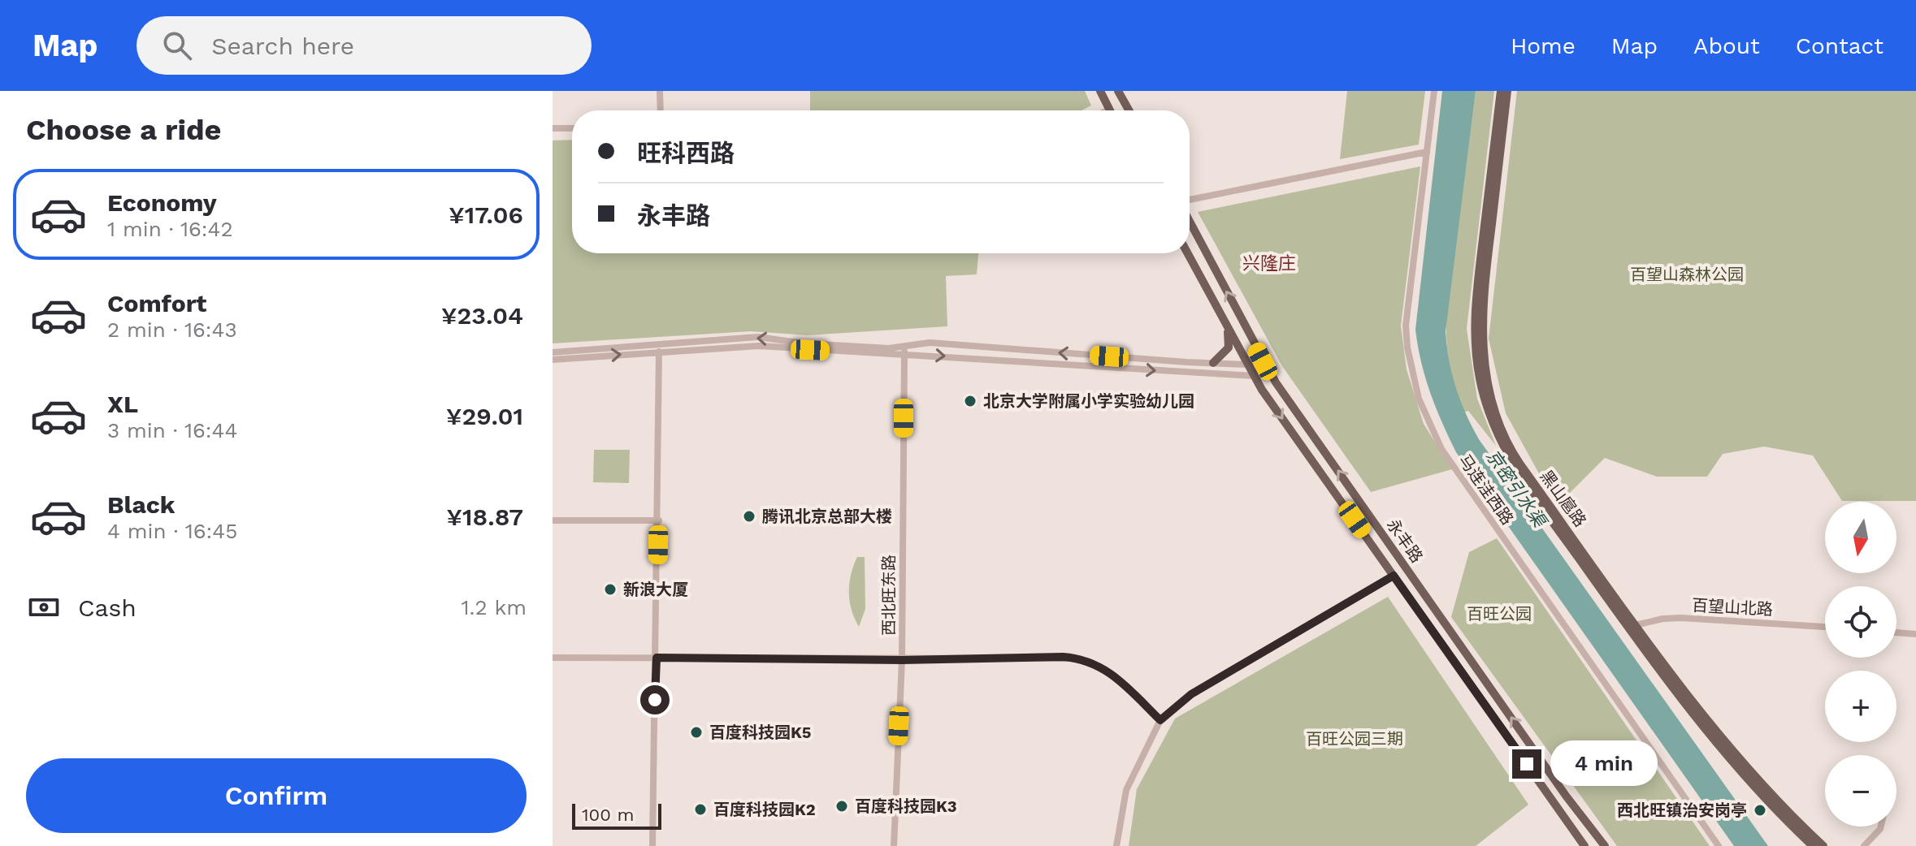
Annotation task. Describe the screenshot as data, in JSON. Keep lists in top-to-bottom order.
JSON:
{
  "streets": {
    "main road": ["黑山扈路", "永丰路"],
    "street": ["马连洼西路", "西北旺东路", "百望山北路"]
  },
  "crossings": [
    ["黑山扈路", "百望山北路"]
  ],
  "districts": ["兴隆庄"],
  "water": ["京密引水渠"],
  "parks": ["百望山森林公园", "百旺公园", "百旺公园三期"],
  "places": [
    "北京大学附属小学实验幼儿园",
    "腾讯北京总部大楼",
    "新浪大厦",
    "百度科技园K5",
    "百度科技园K3",
    "百度科技园K2",
    "西北旺镇治安岗亭"
  ],
  "scale_bar": "100 m",
  "north": "bottom",
  "page": {
    "header": "Map",
    "search": "Search here",
    "nav": [
      "Home",
      "Map",
      "About",
      "Contact"
    ],
    "heading": "Choose a ride",
    "banner": ["旺科西路", "永丰路"],
    "list": [
      {
        "name": "Economy",
        "note": "1 min · 16:42",
        "value": "¥17.06"
      },
      {
        "name": "Comfort",
        "note": "2 min · 16:43",
        "value": "¥23.04"
      },
      {
        "name": "XL",
        "note": "3 min · 16:44",
        "value": "¥29.01"
      },
      {
        "name": "Black",
        "note": "4 min · 16:45",
        "value": "¥18.87"
      }
    ],
    "map_buttons": ["+", "−"],
    "pay": ["Cash", "1.2 km"],
    "bubble": "4 min",
    "buttons": "Confirm",
    "scale": "100 m"
  }
}
